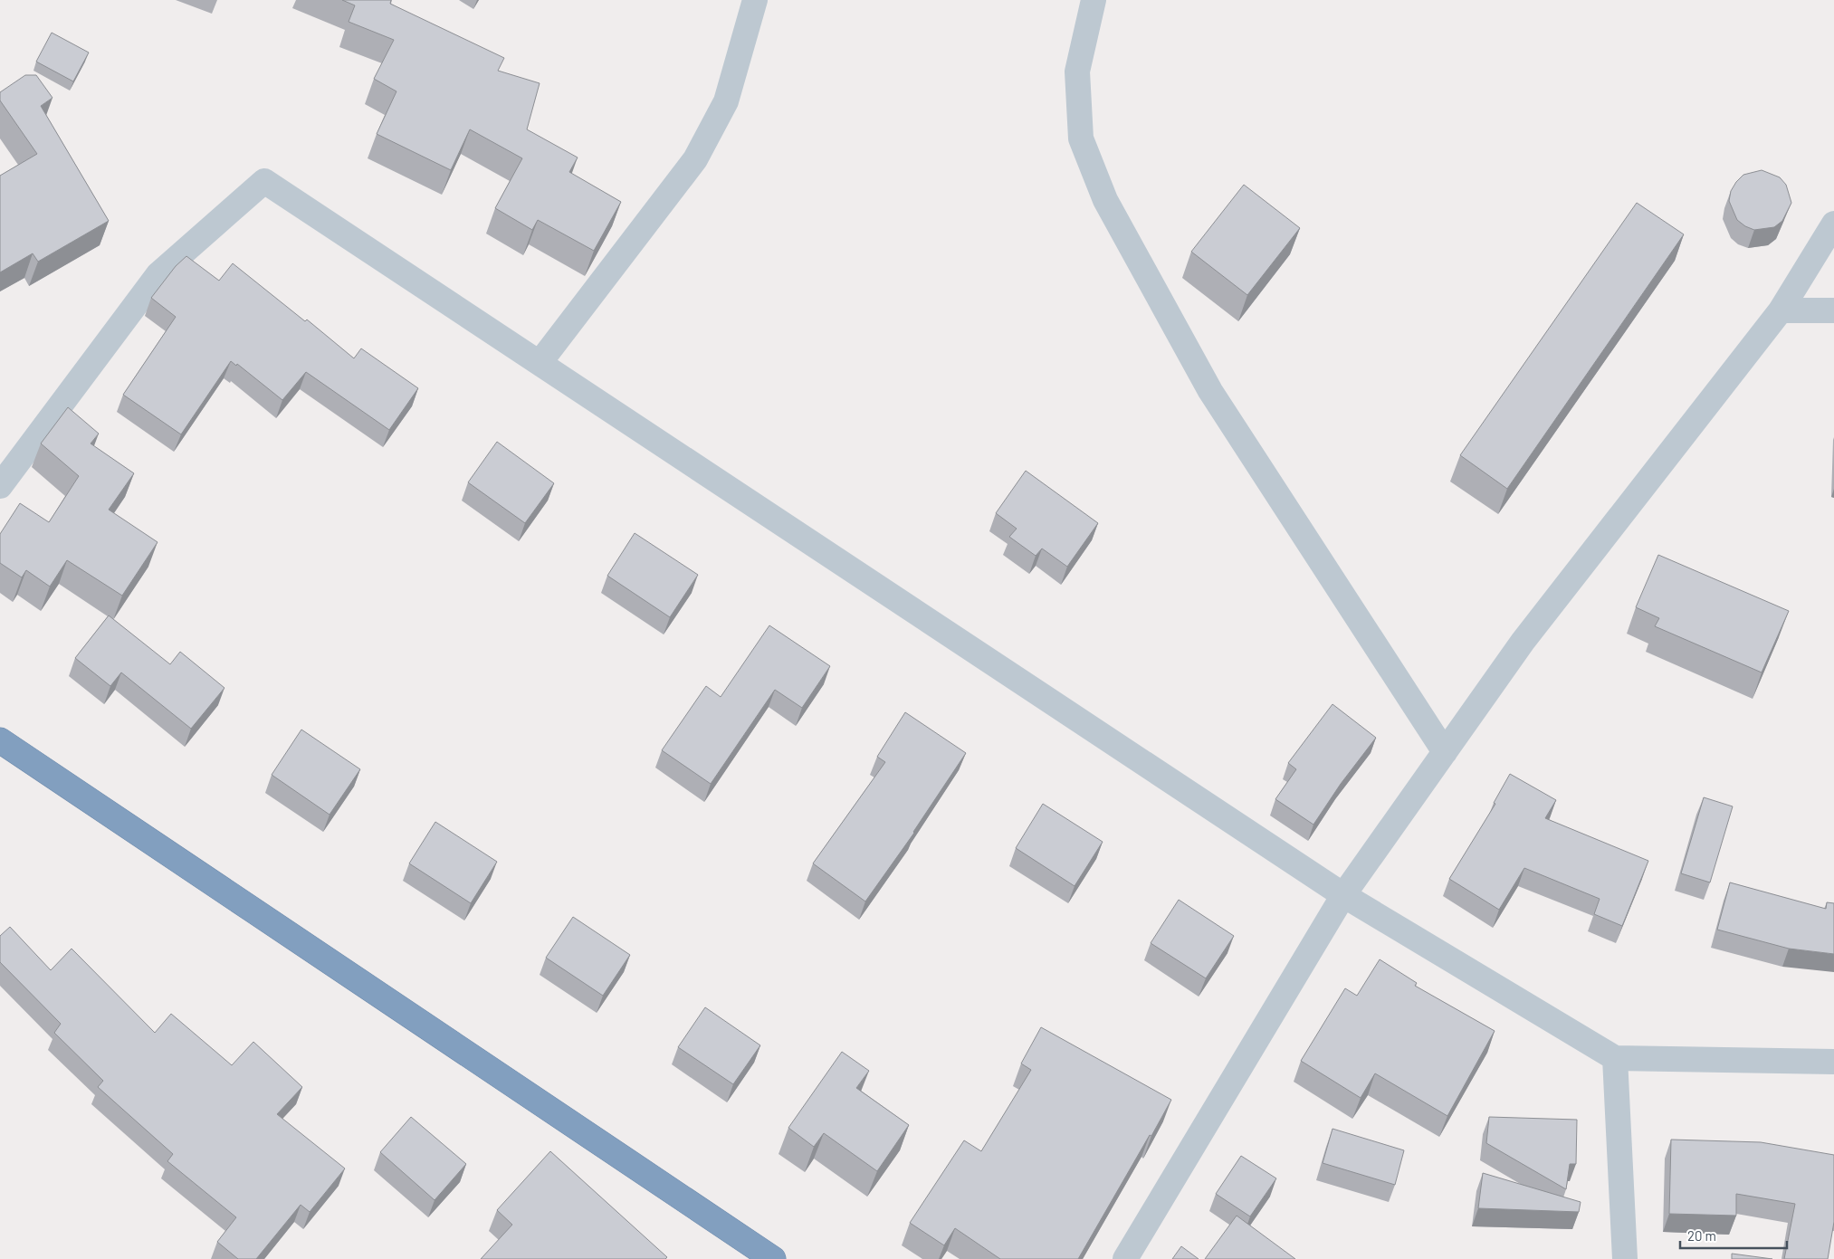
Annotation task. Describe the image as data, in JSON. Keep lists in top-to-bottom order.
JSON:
{
  "scale_bar": "20 m"
}
